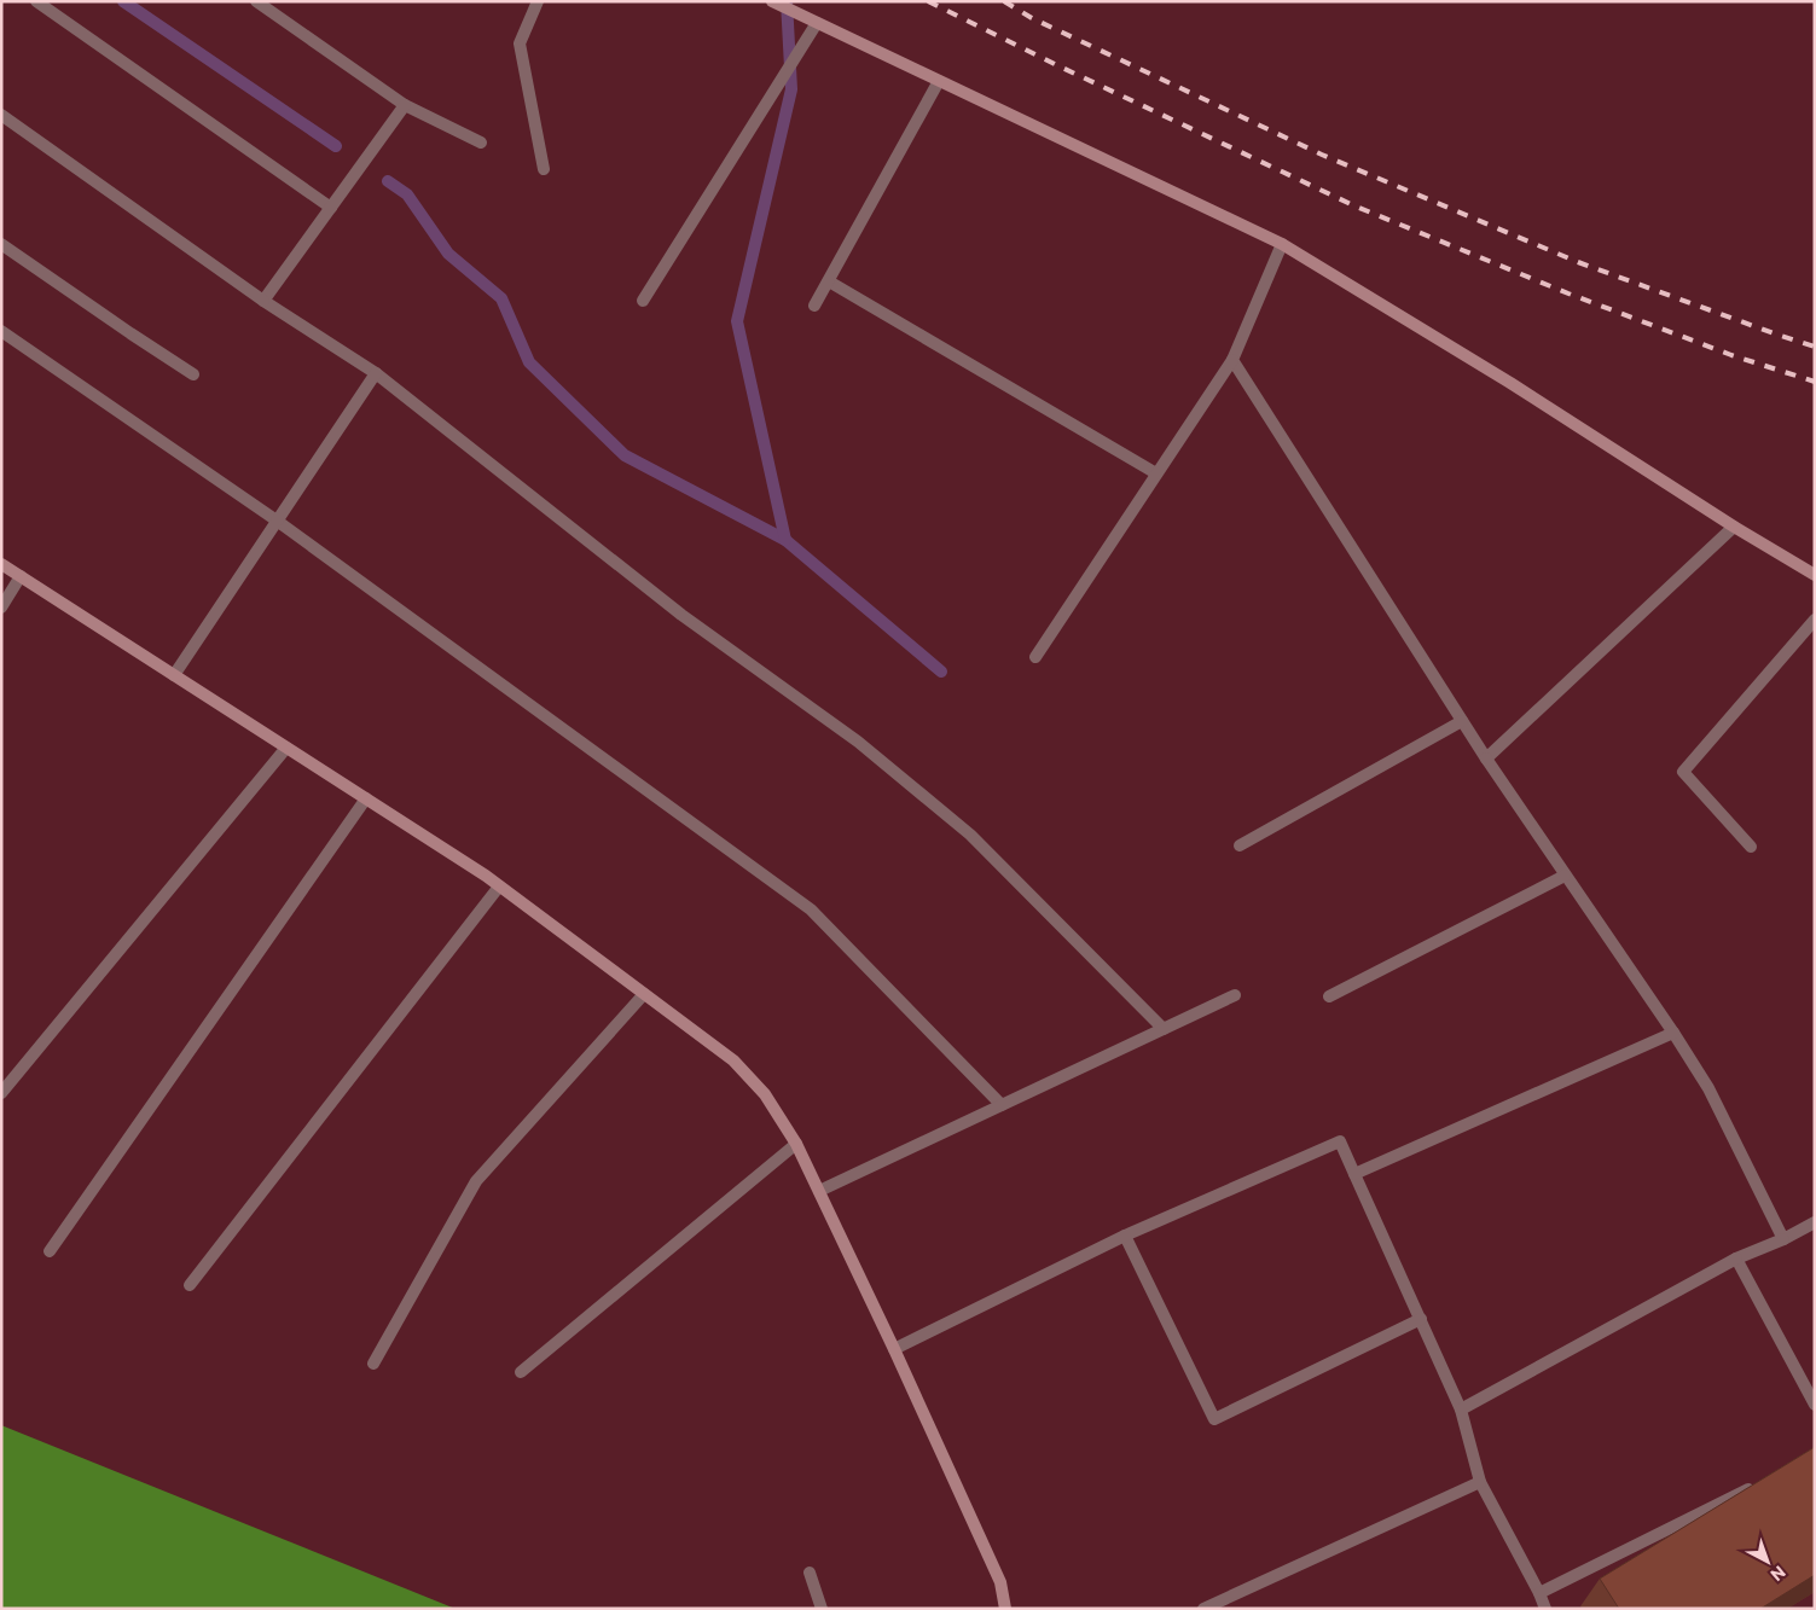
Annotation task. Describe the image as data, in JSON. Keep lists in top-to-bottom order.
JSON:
{
  "north": "bottom right"
}
